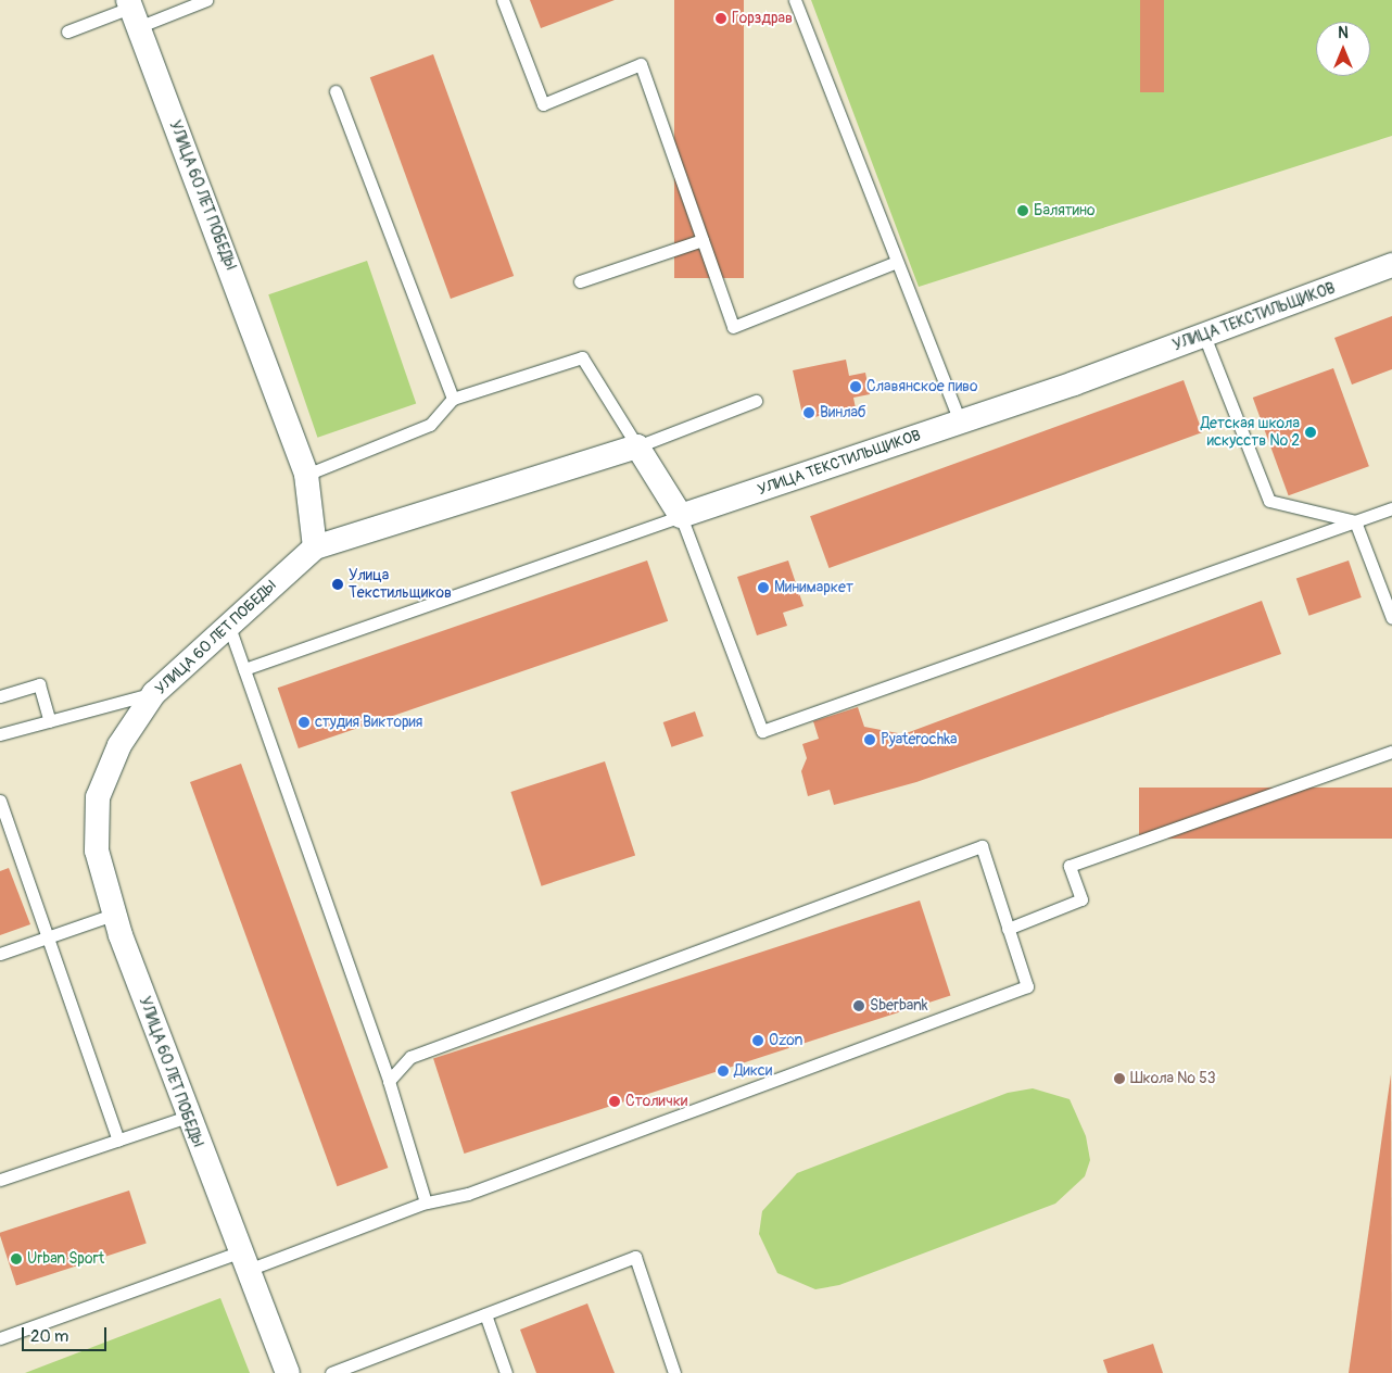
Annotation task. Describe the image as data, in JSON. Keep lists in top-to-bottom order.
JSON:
{
  "streets": {
    "street": ["УЛИЦА 60 ЛЕТ ПОБЕДЫ", "УЛИЦА ТЕКСТИЛЬЩИКОВ"]
  },
  "places": [
    "Горздрав",
    "Балятино",
    "Славянское пиво",
    "Винлаб",
    "Детская школа искусств № 2",
    "Улица Текстильщиков",
    "Минимаркет",
    "студия Виктория",
    "Pyaterochka",
    "Sberbank",
    "Ozon",
    "Дикси",
    "Школа № 53",
    "Столички",
    "Urban Sport"
  ],
  "scale_bar": "20 m",
  "north": "top"
}
